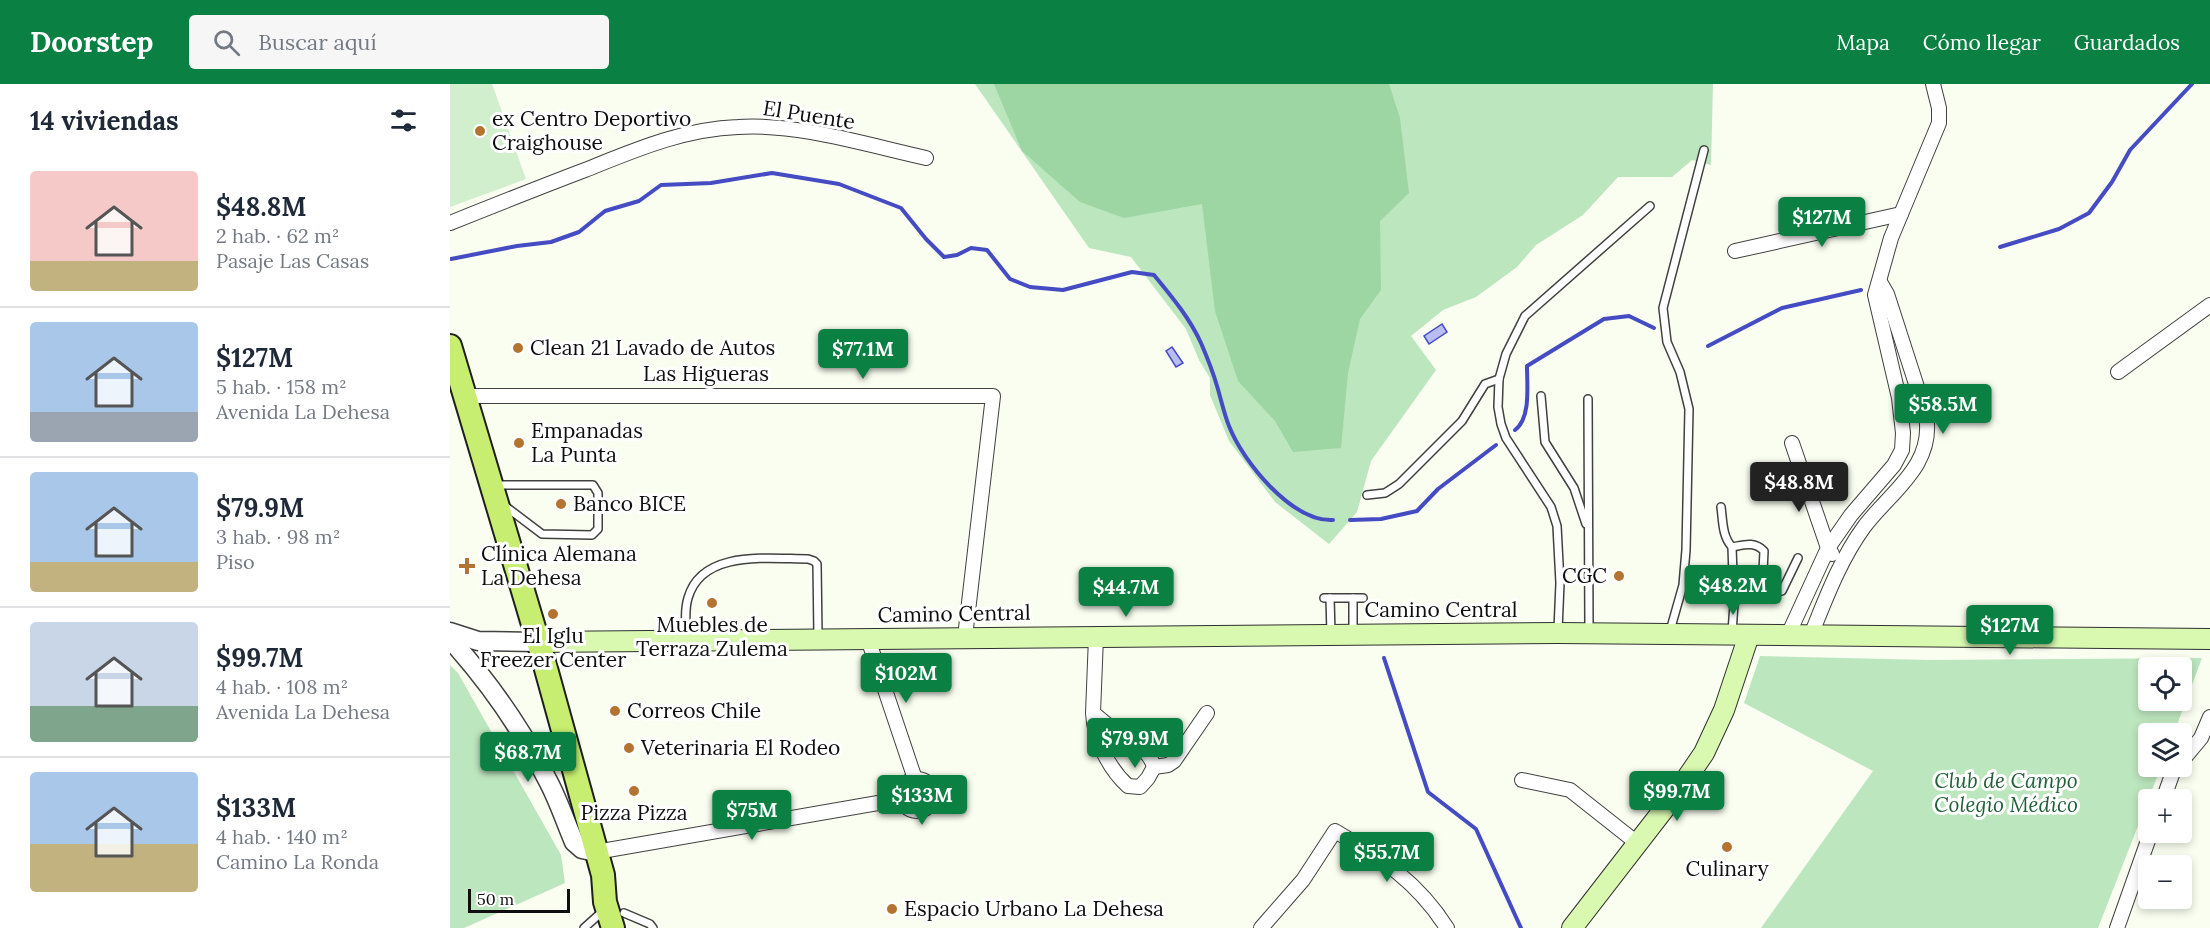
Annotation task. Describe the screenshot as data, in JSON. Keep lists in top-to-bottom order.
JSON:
{
  "streets": {
    "main road": ["Camino Central"],
    "street": ["El Puente", "Las Higueras"]
  },
  "crossings": [
    ["Las Higueras", "Camino Central"]
  ],
  "parks": ["Club de Campo Colegio Médico"],
  "places": {
    "other": [
      "ex Centro Deportivo Craighouse",
      "Clean 21 Lavado de Autos",
      "Empanadas La Punta",
      "Banco BICE",
      "CGC",
      "Muebles de Terraza Zulema",
      "El Iglu Freezer Center",
      "Correos Chile",
      "Veterinaria El Rodeo",
      "Pizza Pizza",
      "Culinary",
      "Espacio Urbano La Dehesa"
    ],
    "health": ["Clínica Alemana La Dehesa"]
  },
  "scale_bar": "50 m",
  "page": {
    "header": "Doorstep",
    "search": "Buscar aquí",
    "nav": ["Mapa", "Cómo llegar", "Guardados"],
    "heading": "14 viviendas",
    "list": [
      {
        "name": "$48.8M",
        "note": "2 hab. · 62 m² · Pasaje Las Casas"
      },
      {
        "name": "$127M",
        "note": "5 hab. · 158 m² · Avenida La Dehesa"
      },
      {
        "name": "$79.9M",
        "note": "3 hab. · 98 m² · Piso"
      },
      {
        "name": "$99.7M",
        "note": "4 hab. · 108 m² · Avenida La Dehesa"
      },
      {
        "name": "$133M",
        "note": "4 hab. · 140 m² · Camino La Ronda"
      }
    ],
    "price": [
      "$127M",
      "$77.1M",
      "$58.5M",
      "$48.8M",
      "$48.2M",
      "$44.7M",
      "$127M",
      "$102M",
      "$79.9M",
      "$68.7M",
      "$99.7M",
      "$133M",
      "$75M",
      "$55.7M"
    ],
    "map_buttons": ["+", "−"],
    "scale": "50 m"
  }
}
